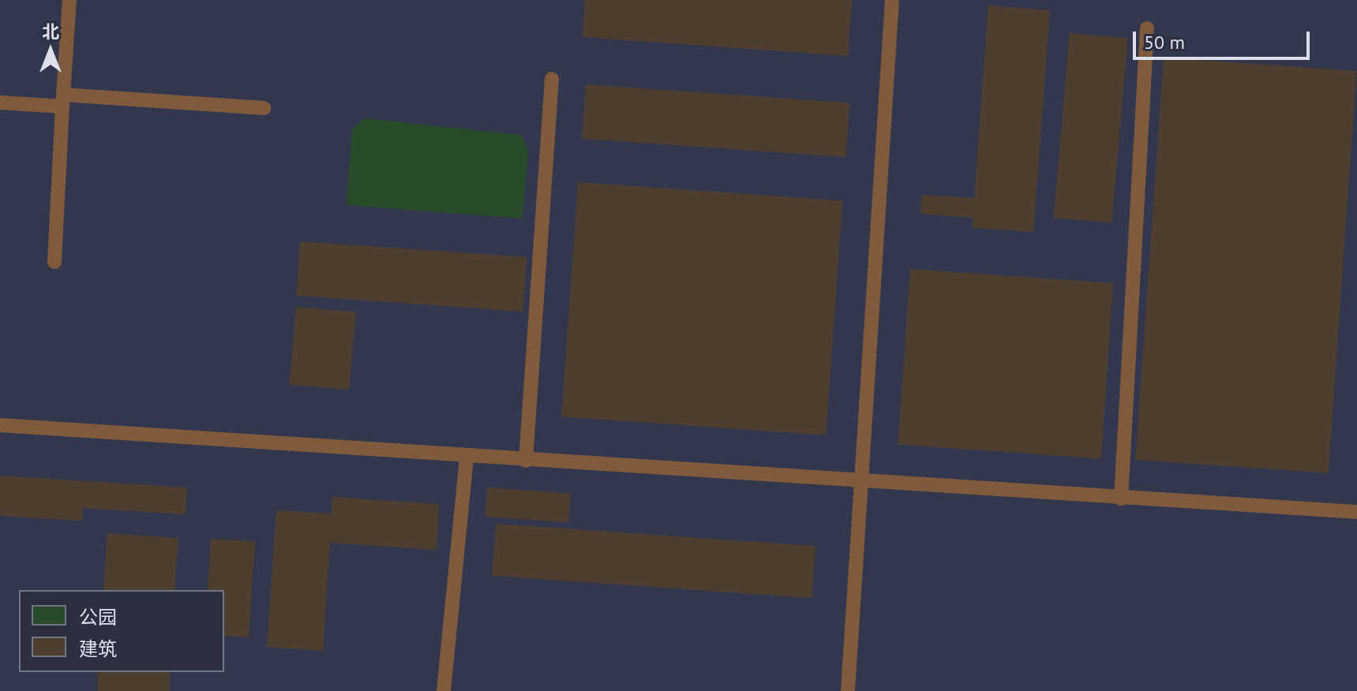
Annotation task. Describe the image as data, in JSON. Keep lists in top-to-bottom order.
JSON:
{
  "legend": ["公园", "建筑"],
  "scale_bar": "50 m",
  "north": "top"
}
